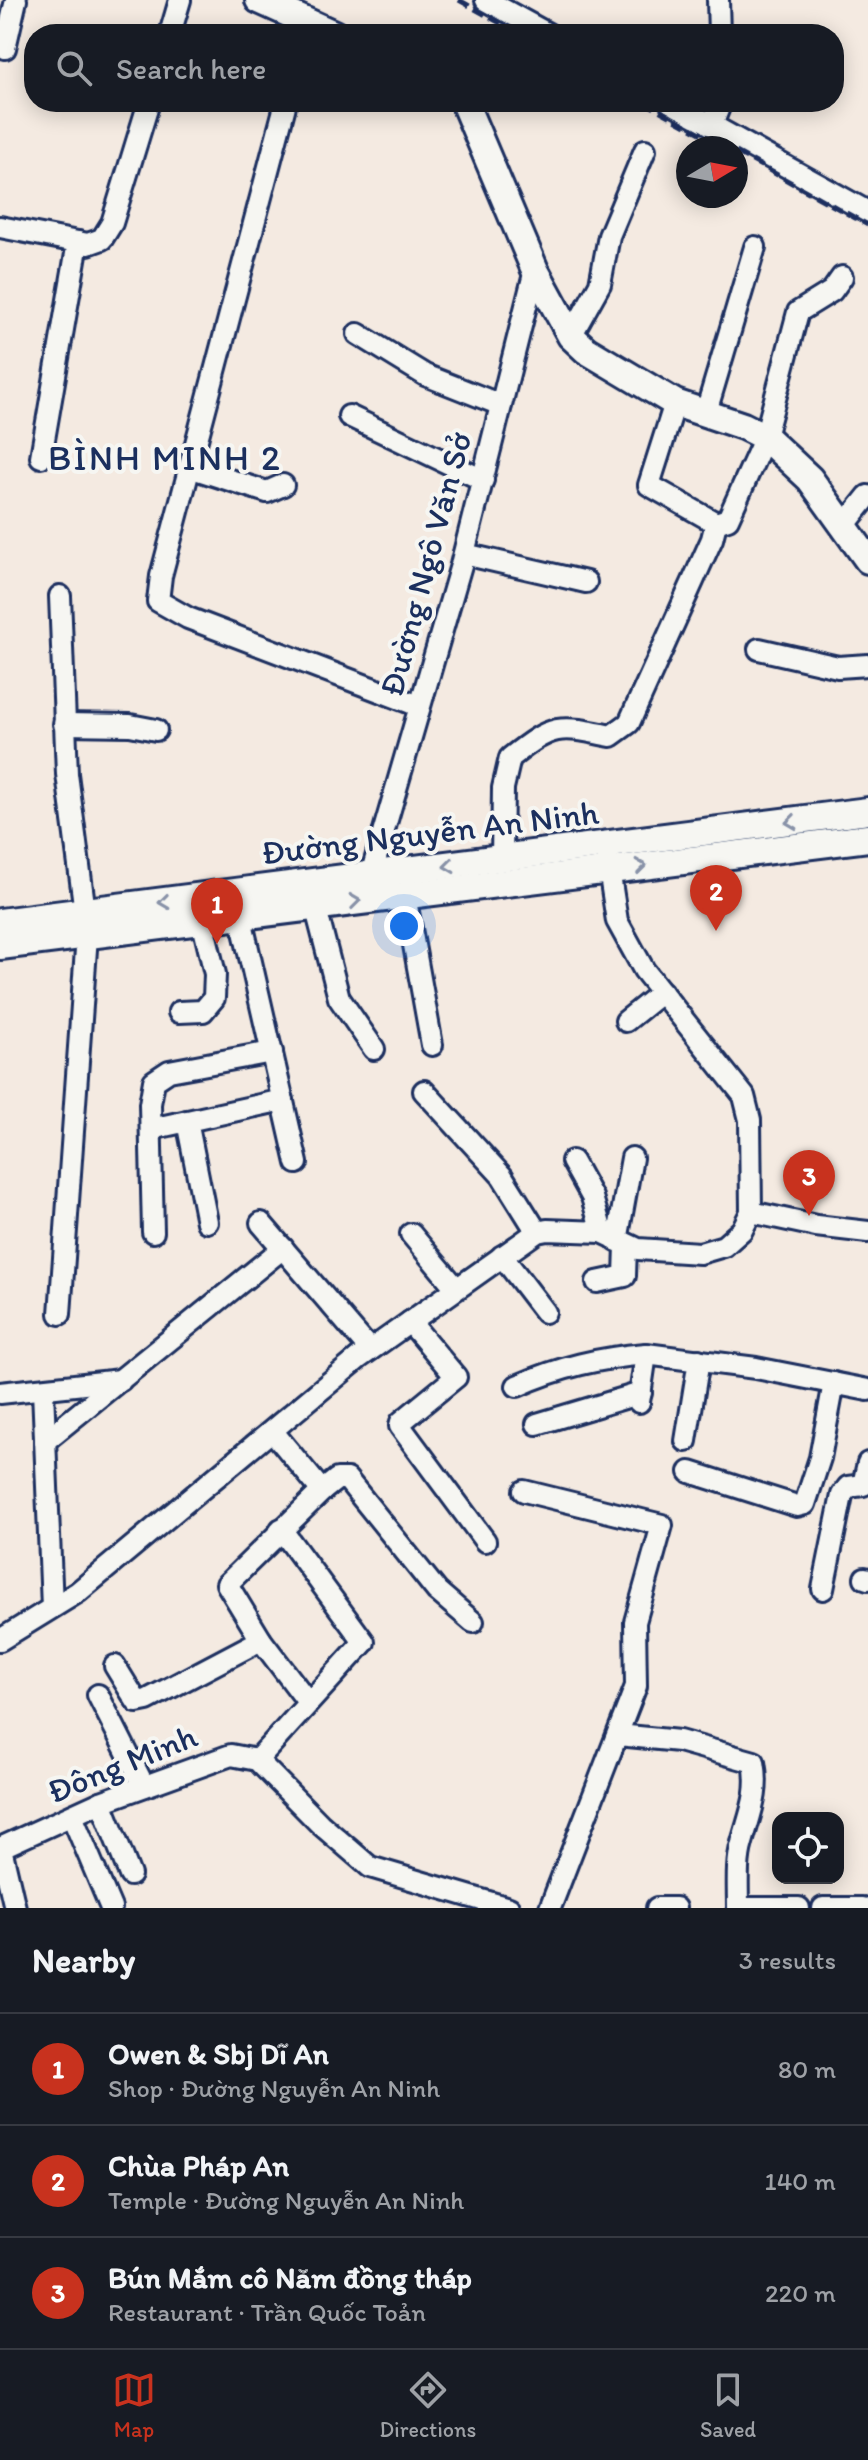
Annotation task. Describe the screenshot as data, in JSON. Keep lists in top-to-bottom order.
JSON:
{
  "streets": {
    "main road": ["Đường Nguyễn An Ninh"],
    "street": ["Đường Ngô Văn Sở", "Đông Minh"]
  },
  "crossings": [
    ["Đường Ngô Văn Sở", "Đường Nguyễn An Ninh"]
  ],
  "districts": ["BÌNH MINH 2"],
  "north": "right",
  "page": {
    "search": "Search here",
    "pins": ["2", "1", "3"],
    "heading": ["Nearby", "3 results"],
    "list": [
      {
        "mark": "1",
        "name": "Owen & Sbj Dĩ An",
        "note": "Shop · Đường Nguyễn An Ninh",
        "value": "80 m"
      },
      {
        "mark": "2",
        "name": "Chùa Pháp An",
        "note": "Temple · Đường Nguyễn An Ninh",
        "value": "140 m"
      },
      {
        "mark": "3",
        "name": "Bún Mắm cô Năm đồng tháp",
        "note": "Restaurant · Trần Quốc Toản",
        "value": "220 m"
      }
    ],
    "nav": ["Map", "Directions", "Saved"]
  }
}
